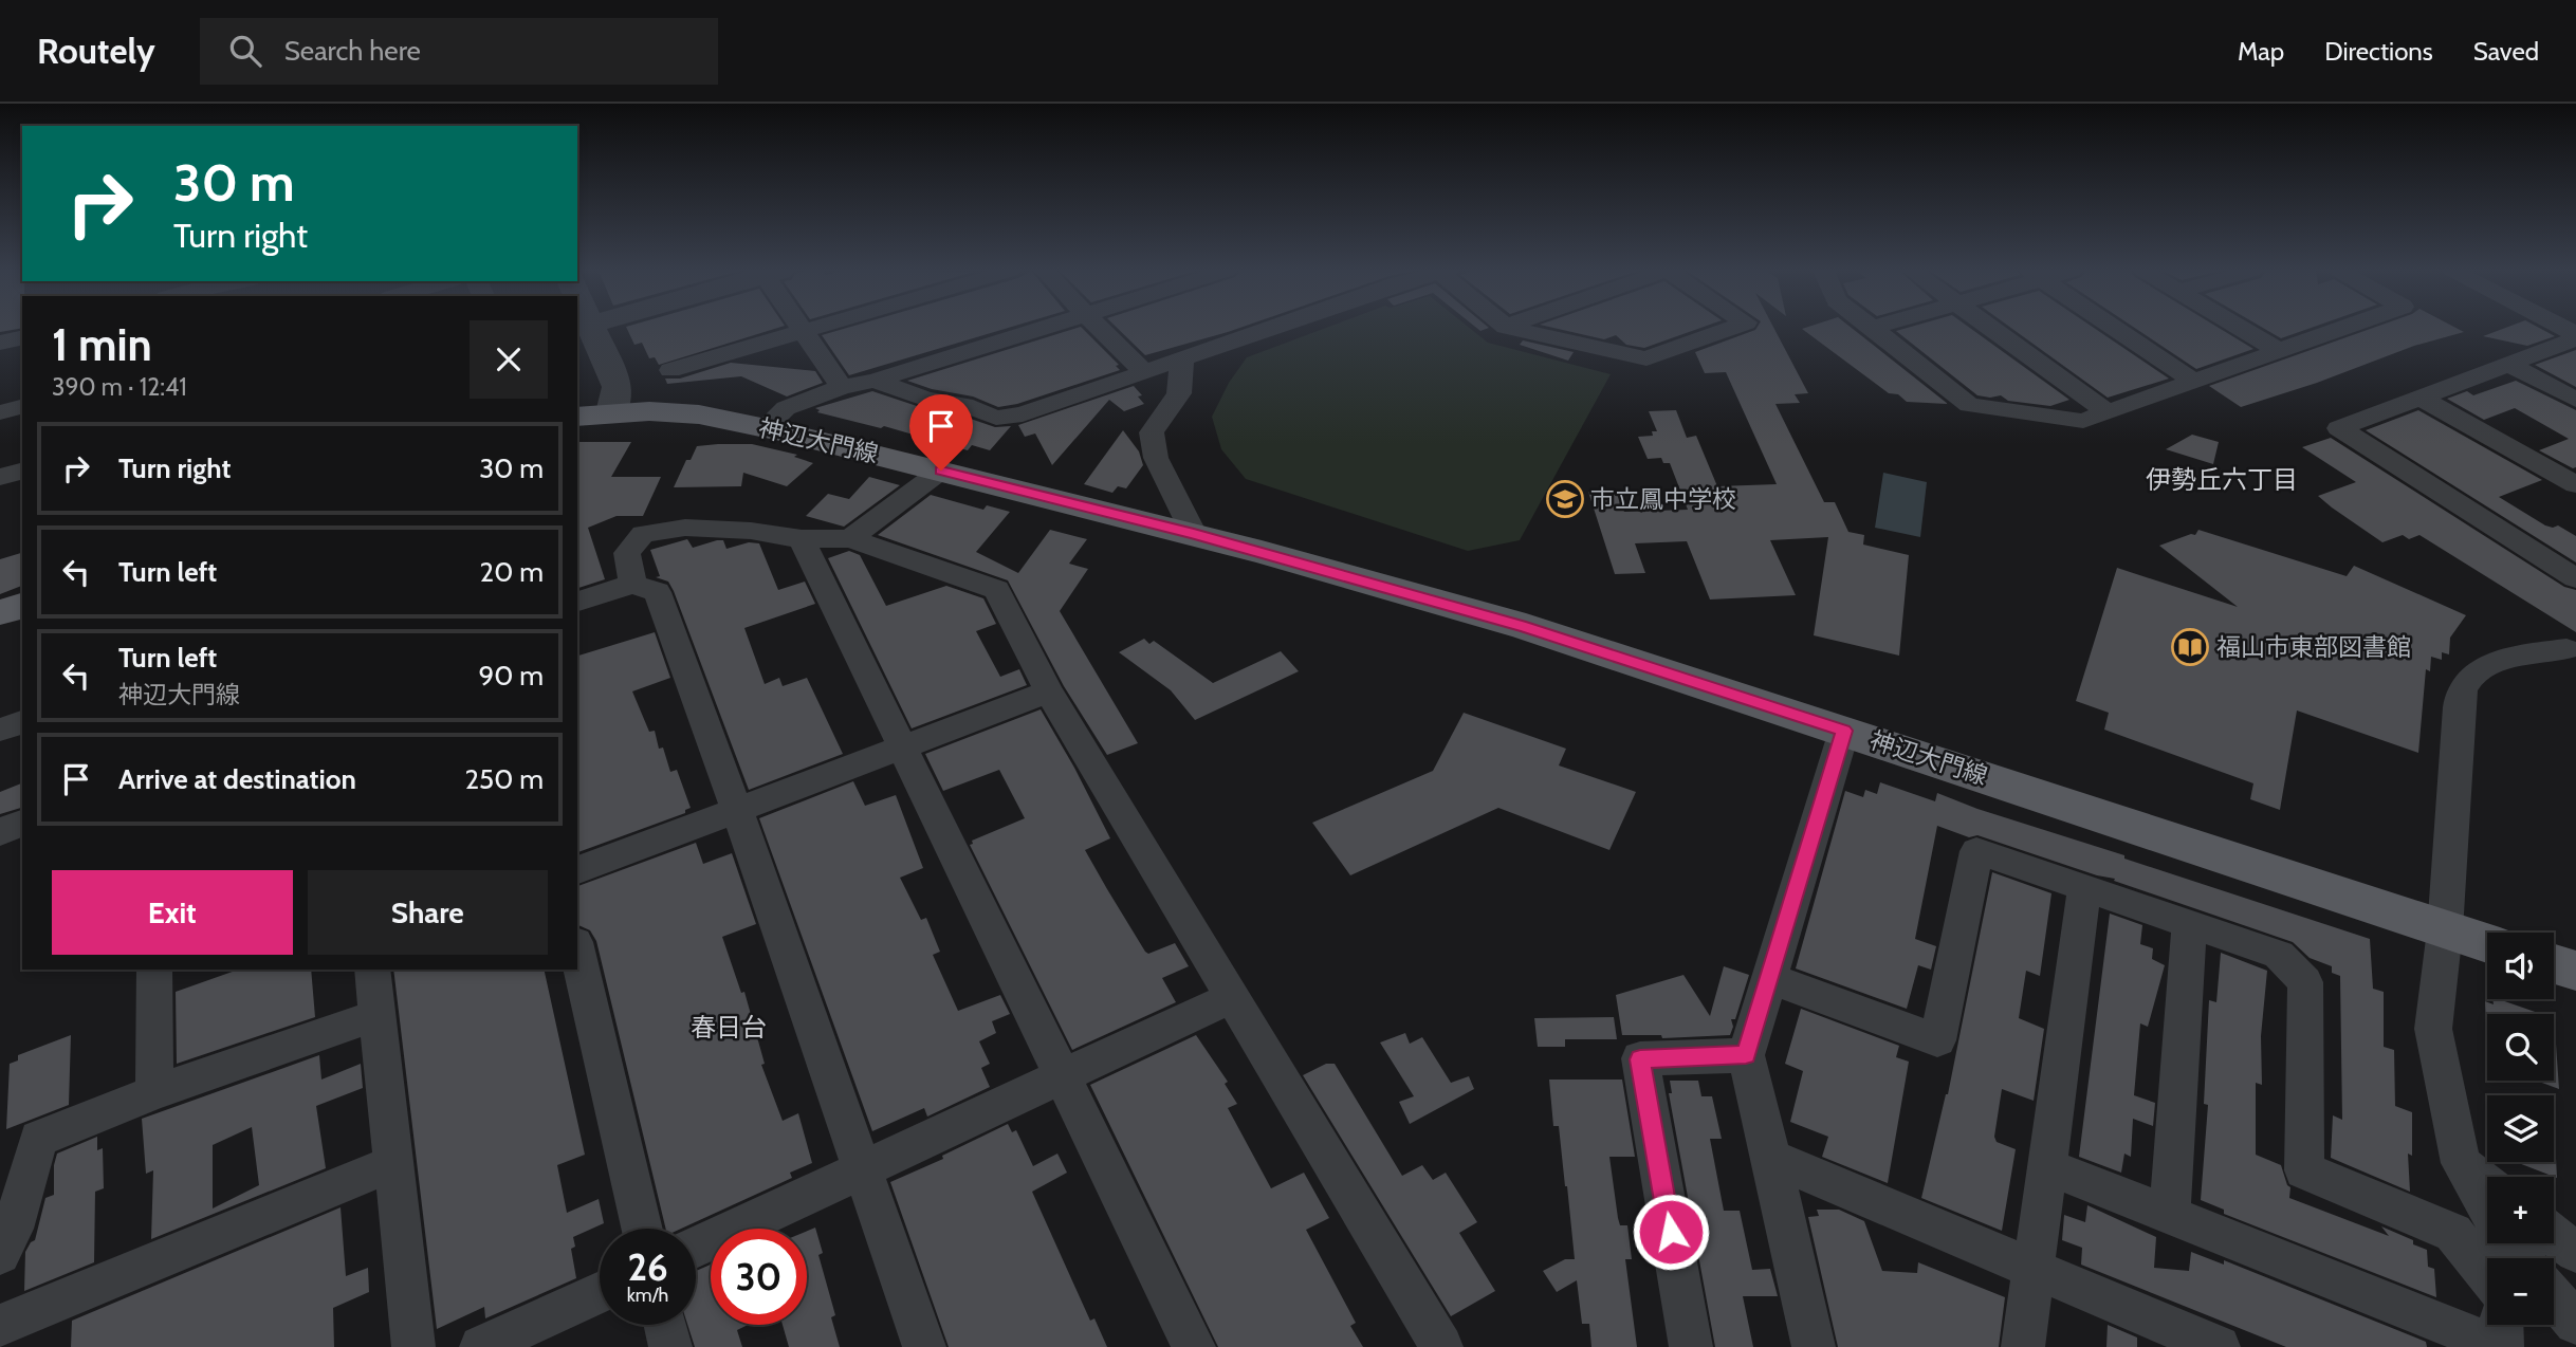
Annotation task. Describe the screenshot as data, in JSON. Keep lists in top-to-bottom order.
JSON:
{
  "streets": {
    "main road": ["神辺大門線"]
  },
  "districts": ["伊勢丘六丁目", "春日台"],
  "places": {
    "school or university": ["市立鳳中学校"],
    "library": ["福山市東部図書館"]
  },
  "page": {
    "header": "Routely",
    "search": "Search here",
    "nav": ["Map", "Directions", "Saved"],
    "turn": ["30 m", "Turn right"],
    "heading": ["1 min", "390 m · 12:41"],
    "list": [
      {
        "name": "Turn right",
        "value": "30 m"
      },
      {
        "name": "Turn left",
        "value": "20 m"
      },
      {
        "name": "Turn left",
        "note": "神辺大門線",
        "value": "90 m"
      },
      {
        "name": "Arrive at destination",
        "value": "250 m"
      }
    ],
    "buttons": ["Exit", "Share"],
    "map_buttons": ["+", "−"],
    "speed": "26 km/h",
    "limit": "30"
  }
}
